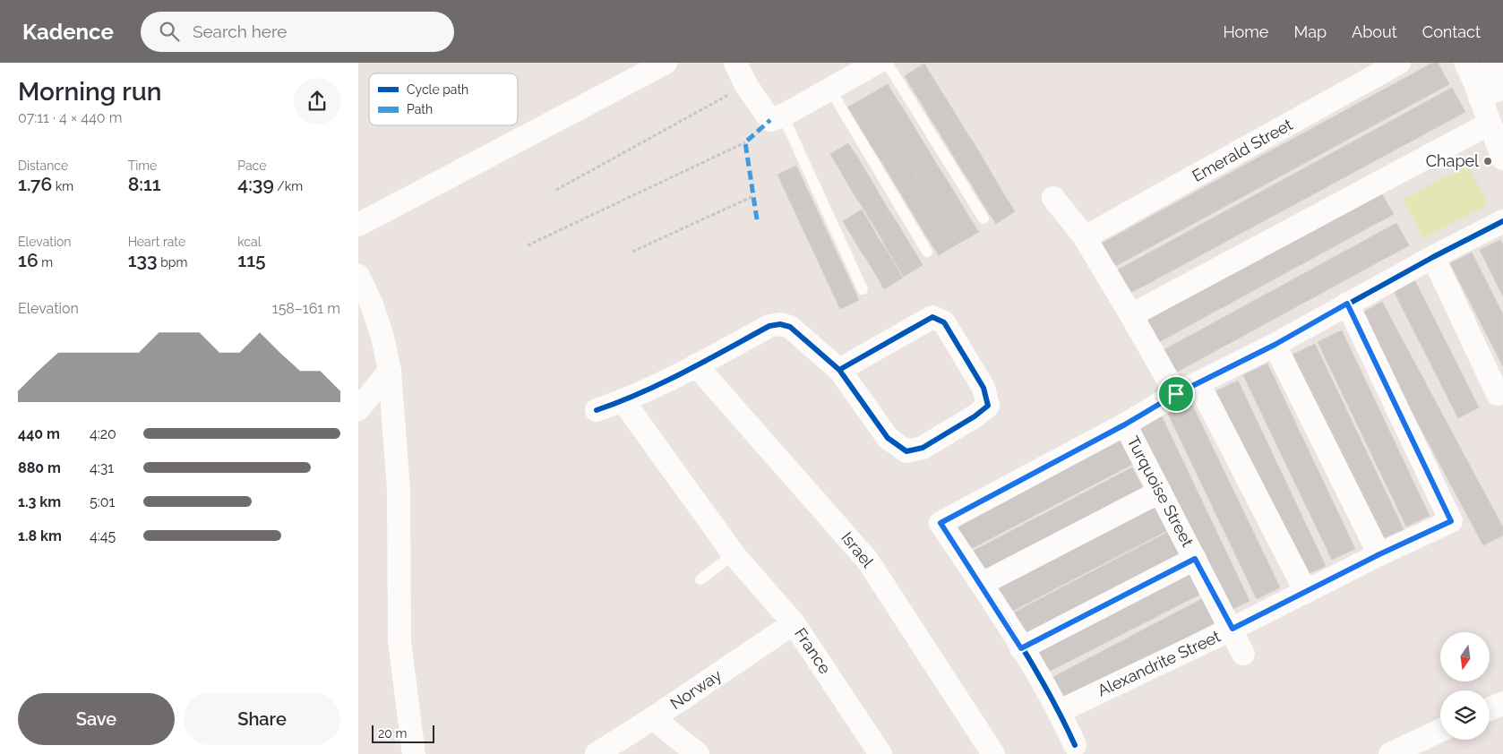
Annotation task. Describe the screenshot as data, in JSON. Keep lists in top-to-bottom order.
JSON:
{
  "streets": {
    "street": [
      "Emerald Street",
      "Turquoise Street",
      "Israel",
      "France",
      "Alexandrite Street",
      "Norway"
    ]
  },
  "crossings": [
    ["Turquoise Street", "Alexandrite Street"],
    ["France", "Norway"]
  ],
  "places": ["Chapel"],
  "legend": ["Cycle path", "Path"],
  "scale_bar": "20 m",
  "north": "bottom",
  "page": {
    "header": "Kadence",
    "search": "Search here",
    "nav": [
      "Home",
      "Map",
      "About",
      "Contact"
    ],
    "heading": ["Morning run", "07:11 · 4 × 440 m"],
    "stats": [
      ["Distance", "1.76 km"],
      ["Time", "8:11"],
      ["Pace", "4:39 /km"],
      ["Elevation", "16 m"],
      ["Heart rate", "133 bpm"],
      ["kcal", "115"]
    ],
    "chart": ["Elevation", "158–161 m"],
    "list": [
      {
        "name": "440 m",
        "note": "4:20"
      },
      {
        "name": "880 m",
        "note": "4:31"
      },
      {
        "name": "1.3 km",
        "note": "5:01"
      },
      {
        "name": "1.8 km",
        "note": "4:45"
      }
    ],
    "buttons": ["Save", "Share"],
    "scale": "20 m"
  }
}
